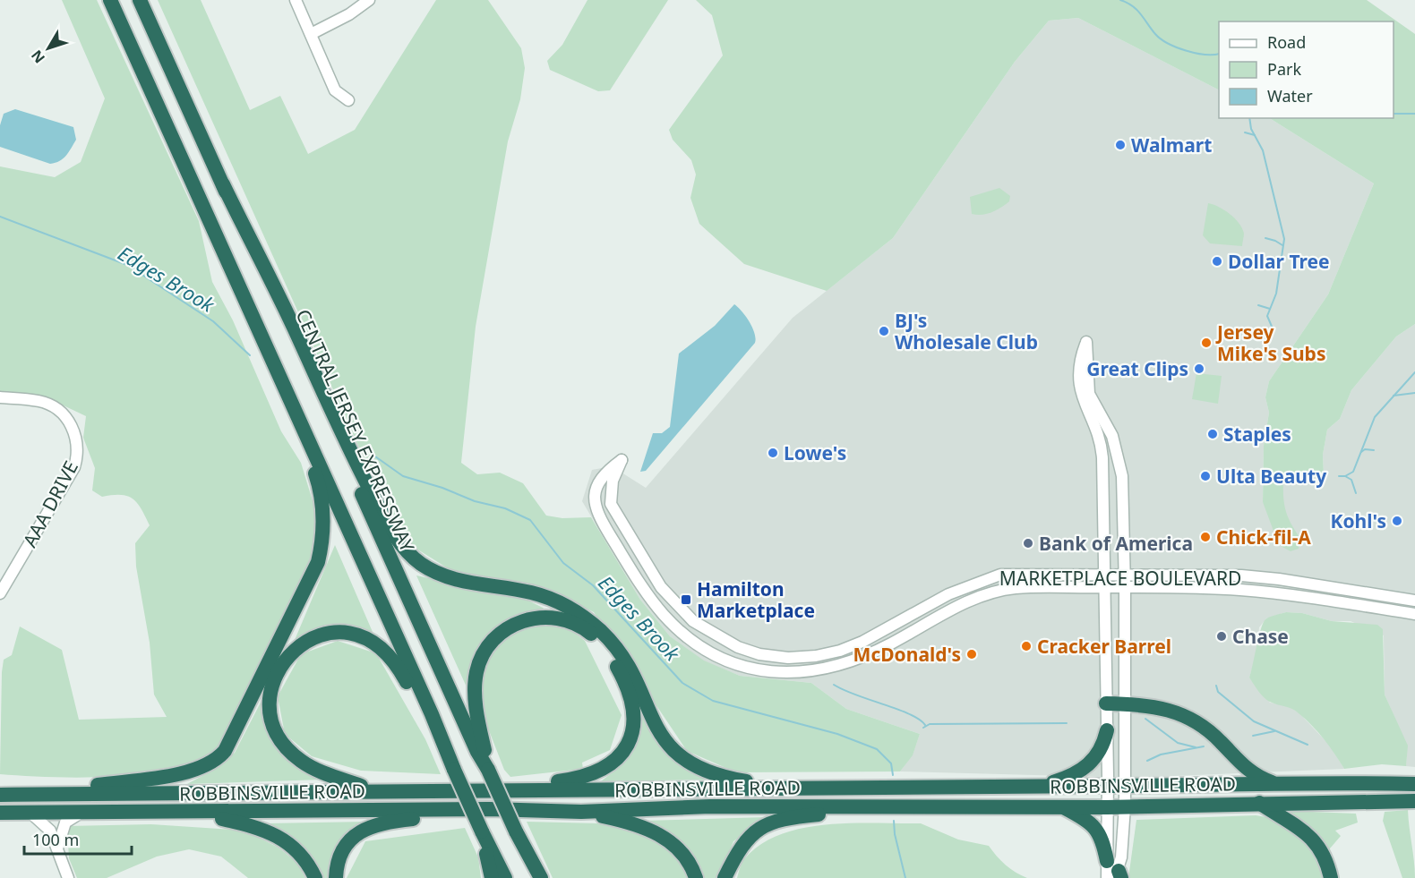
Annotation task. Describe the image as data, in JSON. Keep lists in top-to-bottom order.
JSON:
{
  "streets": {
    "highway": ["CENTRAL JERSEY EXPRESSWAY", "ROBBINSVILLE ROAD"],
    "street": ["AAA DRIVE", "MARKETPLACE BOULEVARD"]
  },
  "water": ["Edges Brook"],
  "places": {
    "other": [
      "Walmart",
      "Dollar Tree",
      "BJ's Wholesale Club",
      "Jersey Mike's Subs",
      "Great Clips",
      "Staples",
      "Lowe's",
      "Ulta Beauty",
      "Kohl's",
      "Chick-fil-A",
      "Bank of America",
      "Chase",
      "Cracker Barrel",
      "McDonald's"
    ],
    "transit": ["Hamilton Marketplace"]
  },
  "legend": ["Road", "Park", "Water"],
  "scale_bar": "100 m",
  "north": "bottom left"
}
